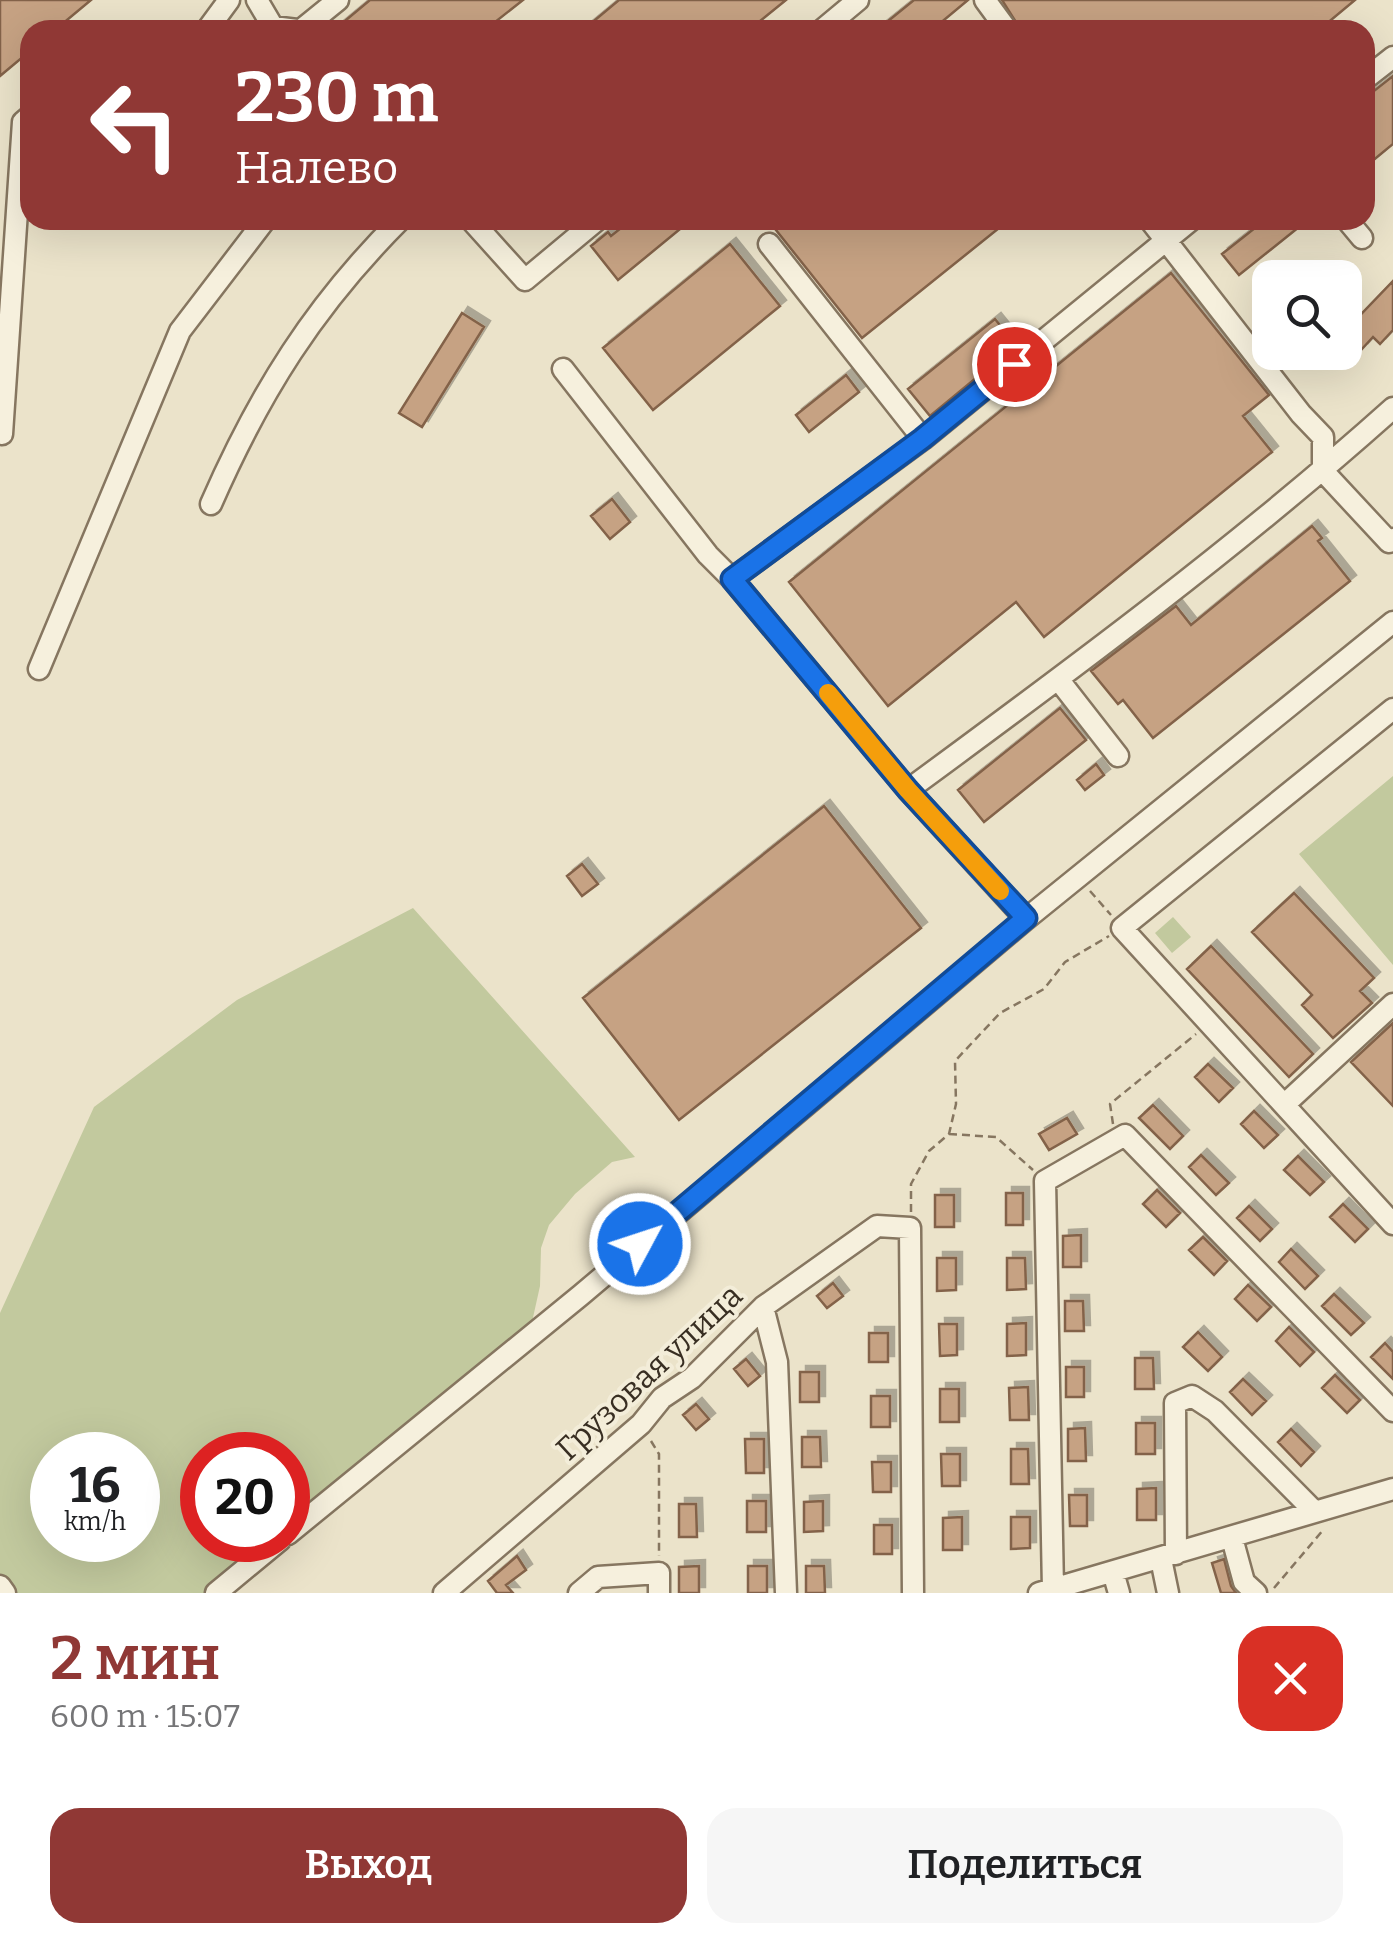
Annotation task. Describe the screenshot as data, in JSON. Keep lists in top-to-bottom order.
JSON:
{
  "streets": {
    "street": ["Грузовая улица"]
  },
  "page": {
    "turn": ["230 m", "Налево"],
    "speed": "16 km/h",
    "limit": "20",
    "heading": ["2 мин", "600 m · 15:07"],
    "buttons": ["Выход", "Поделиться"]
  }
}
